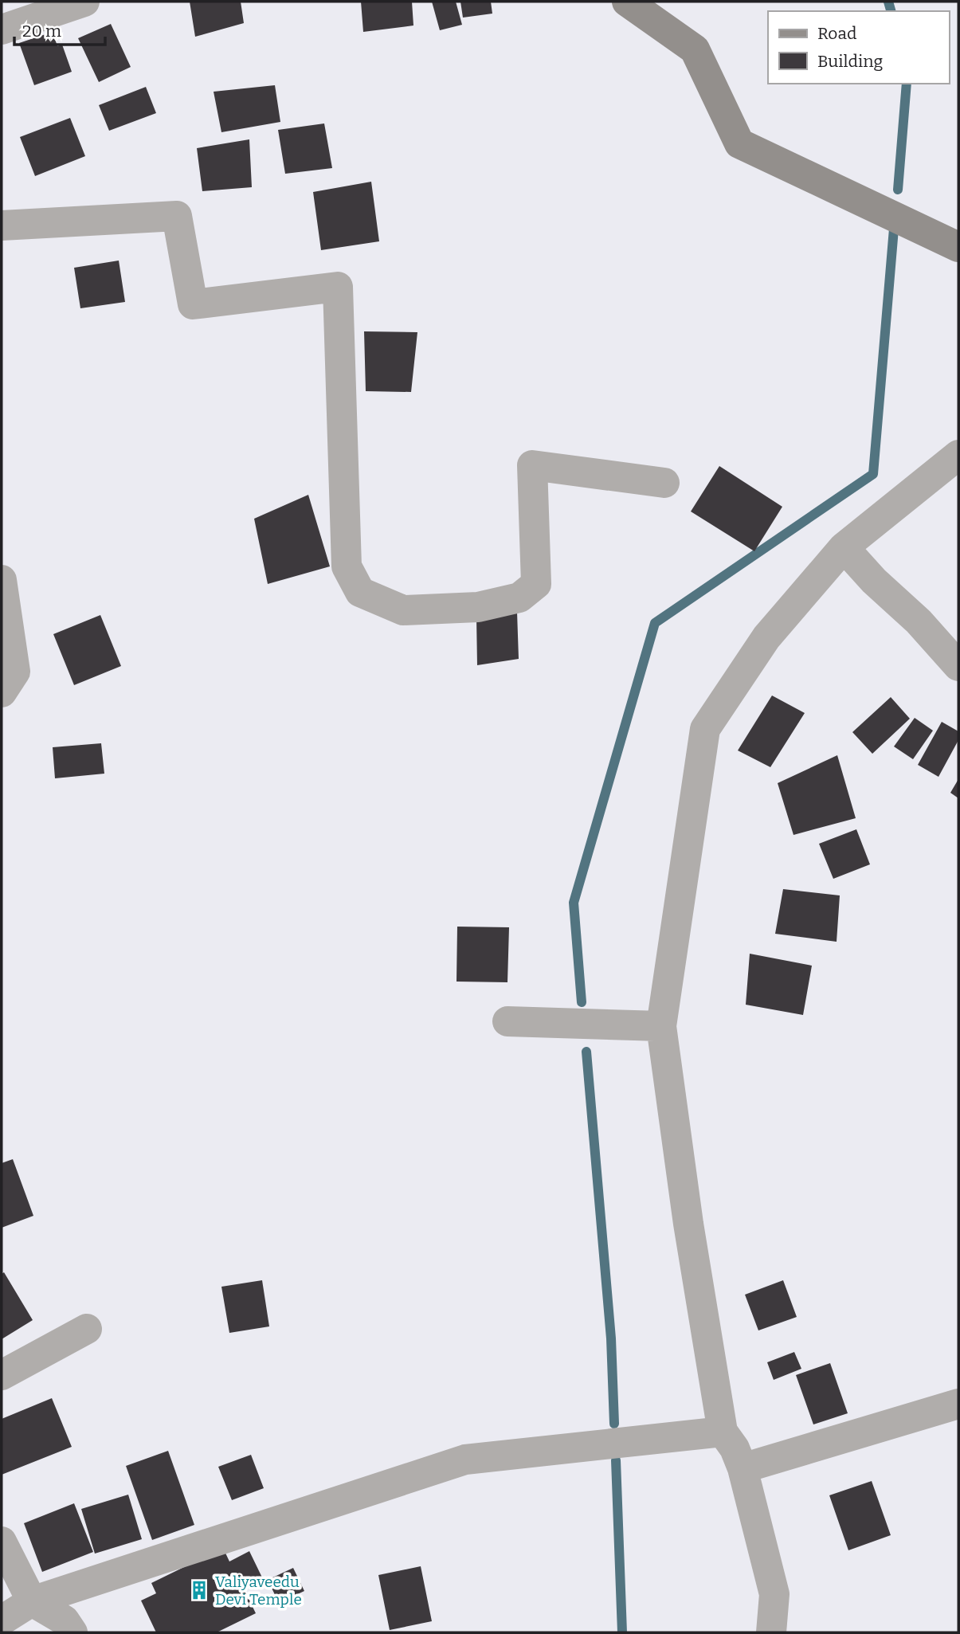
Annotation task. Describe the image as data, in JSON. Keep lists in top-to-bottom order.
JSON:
{
  "places": {
    "building": ["Valiyaveedu Devi Temple"]
  },
  "legend": ["Road", "Building"],
  "scale_bar": "20 m"
}
